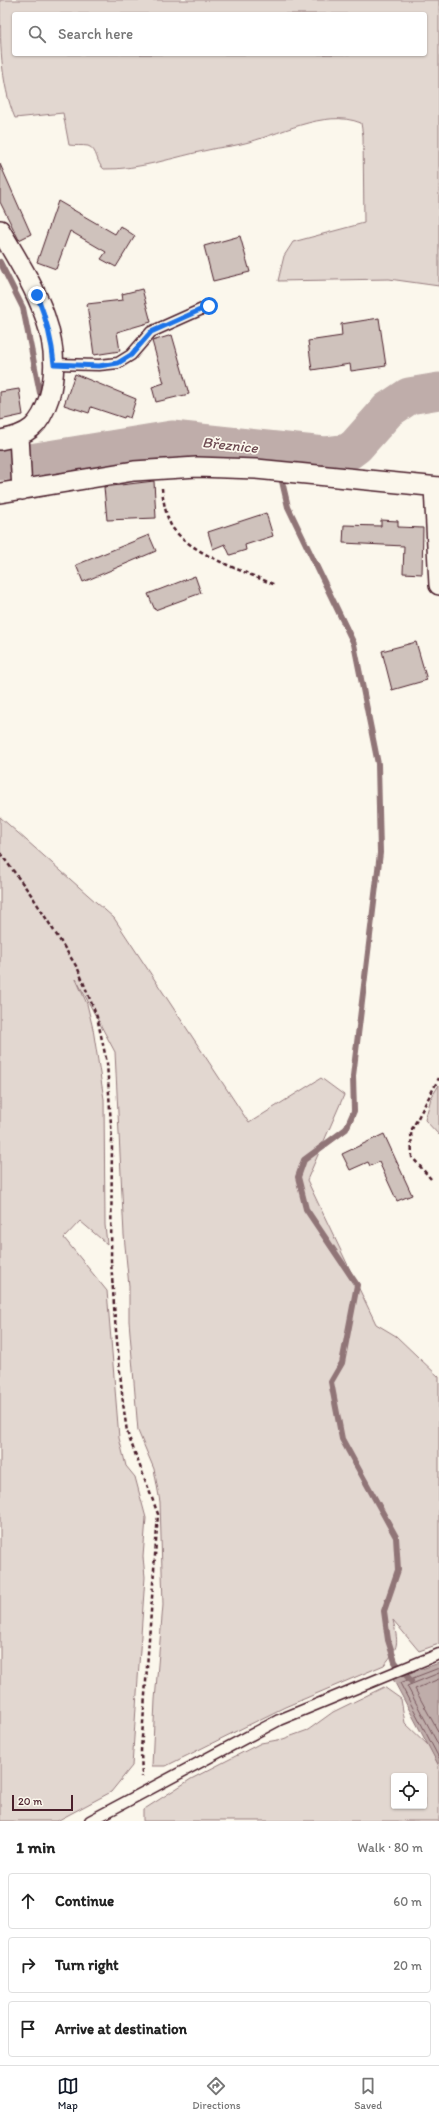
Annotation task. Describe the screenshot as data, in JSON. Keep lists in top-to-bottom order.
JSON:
{
  "water": ["Březnice"],
  "scale_bar": "20 m",
  "page": {
    "search": "Search here",
    "scale": "20 m",
    "heading": ["1 min", "Walk · 80 m"],
    "list": [
      ["Continue", "60 m"],
      ["Turn right", "20 m"],
      "Arrive at destination"
    ],
    "nav": ["Map", "Directions", "Saved"]
  }
}
